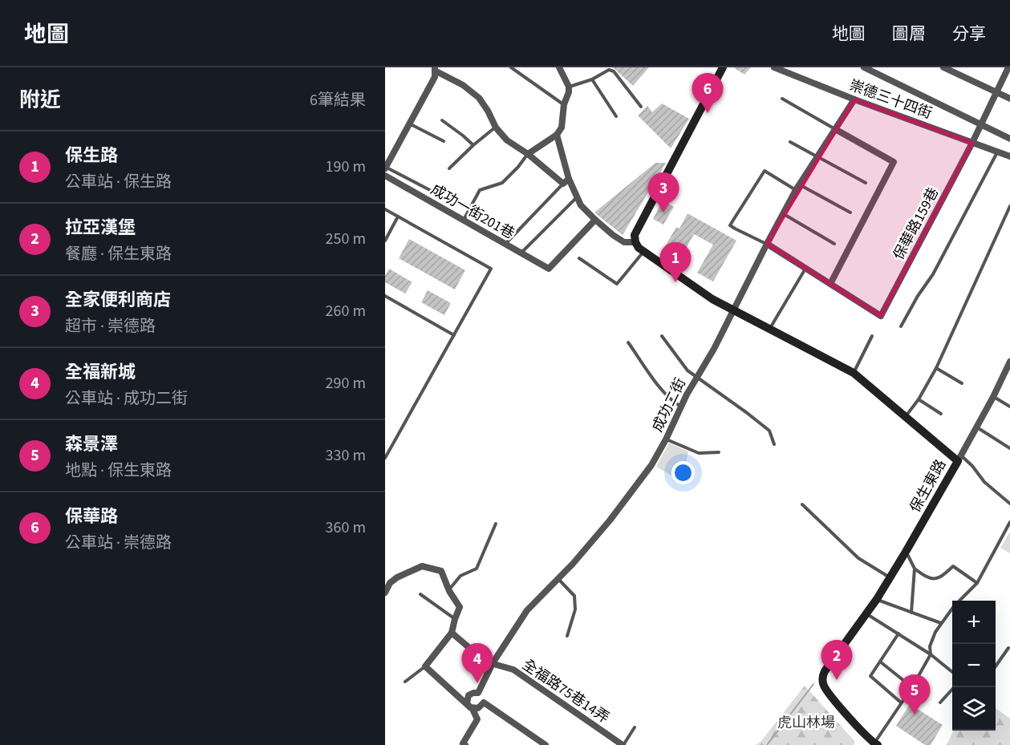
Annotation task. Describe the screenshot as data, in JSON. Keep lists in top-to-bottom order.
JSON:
{
  "streets": {
    "street": [
      "崇德三十四街",
      "成功一街201巷",
      "保華路159巷",
      "成功二街",
      "保生東路",
      "全福路75巷14弄"
    ]
  },
  "crossings": [
    ["崇德三十四街", "保華路159巷"],
    ["崇德三十四街", "成功二街"],
    ["成功二街", "保生東路"],
    ["成功二街", "全福路75巷14弄"]
  ],
  "parks": ["虎山林場"],
  "page": {
    "header": "地圖",
    "nav": ["地圖", "圖層", "分享"],
    "heading": ["附近", "6筆結果"],
    "pins": [
      "6",
      "3",
      "1",
      "2",
      "4",
      "5"
    ],
    "list": [
      {
        "mark": "1",
        "name": "保生路",
        "note": "公車站 · 保生路",
        "value": "190 m"
      },
      {
        "mark": "2",
        "name": "拉亞漢堡",
        "note": "餐廳 · 保生東路",
        "value": "250 m"
      },
      {
        "mark": "3",
        "name": "全家便利商店",
        "note": "超市 · 崇德路",
        "value": "260 m"
      },
      {
        "mark": "4",
        "name": "全福新城",
        "note": "公車站 · 成功二街",
        "value": "290 m"
      },
      {
        "mark": "5",
        "name": "森景澤",
        "note": "地點 · 保生東路",
        "value": "330 m"
      },
      {
        "mark": "6",
        "name": "保華路",
        "note": "公車站 · 崇德路",
        "value": "360 m"
      }
    ],
    "map_buttons": ["+", "−"]
  }
}
